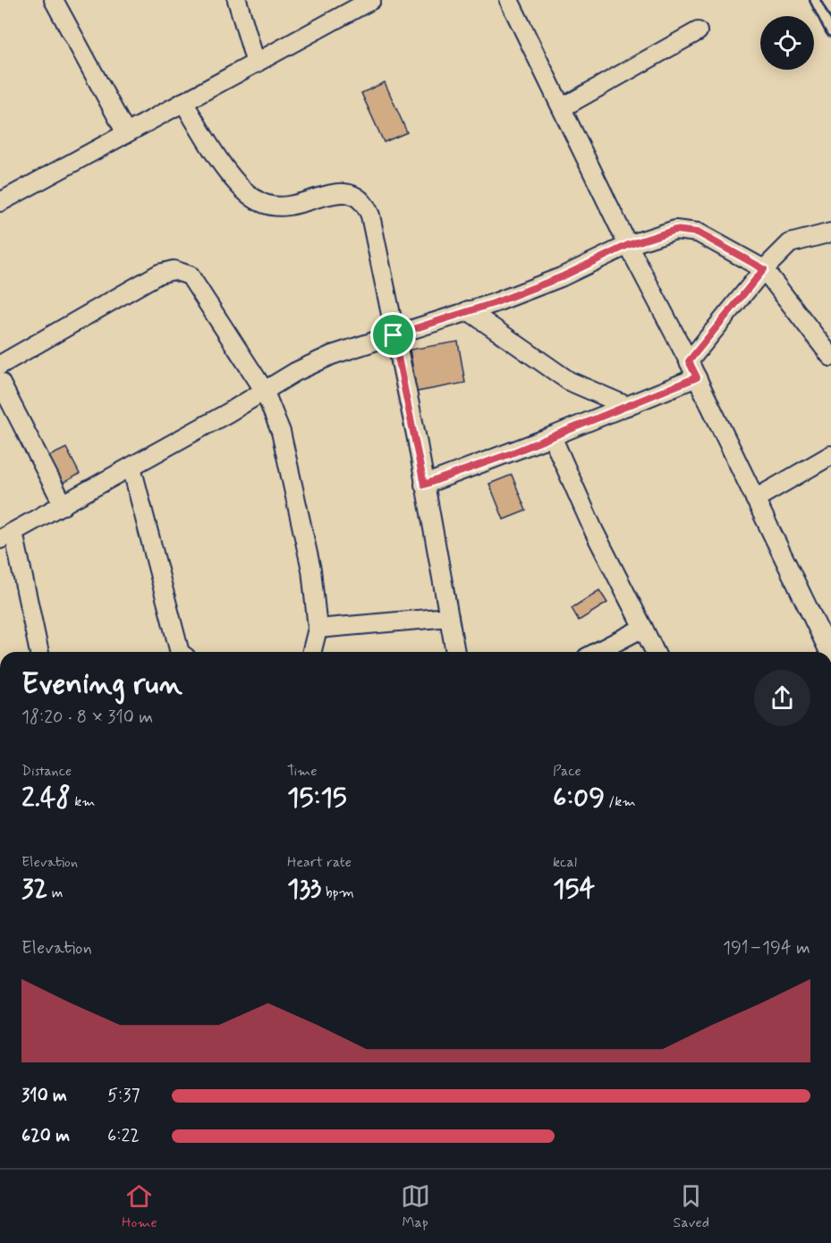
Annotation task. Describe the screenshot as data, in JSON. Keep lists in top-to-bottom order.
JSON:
{
  "page": {
    "heading": ["Evening run", "18:20 · 8 × 310 m"],
    "stats": [
      ["Distance", "2.48 km"],
      ["Time", "15:15"],
      ["Pace", "6:09 /km"],
      ["Elevation", "32 m"],
      ["Heart rate", "133 bpm"],
      ["kcal", "154"]
    ],
    "chart": ["Elevation", "191–194 m"],
    "list": [
      {
        "name": "310 m",
        "note": "5:37"
      },
      {
        "name": "620 m",
        "note": "6:22"
      }
    ],
    "tabs": ["Home", "Map", "Saved"]
  }
}
